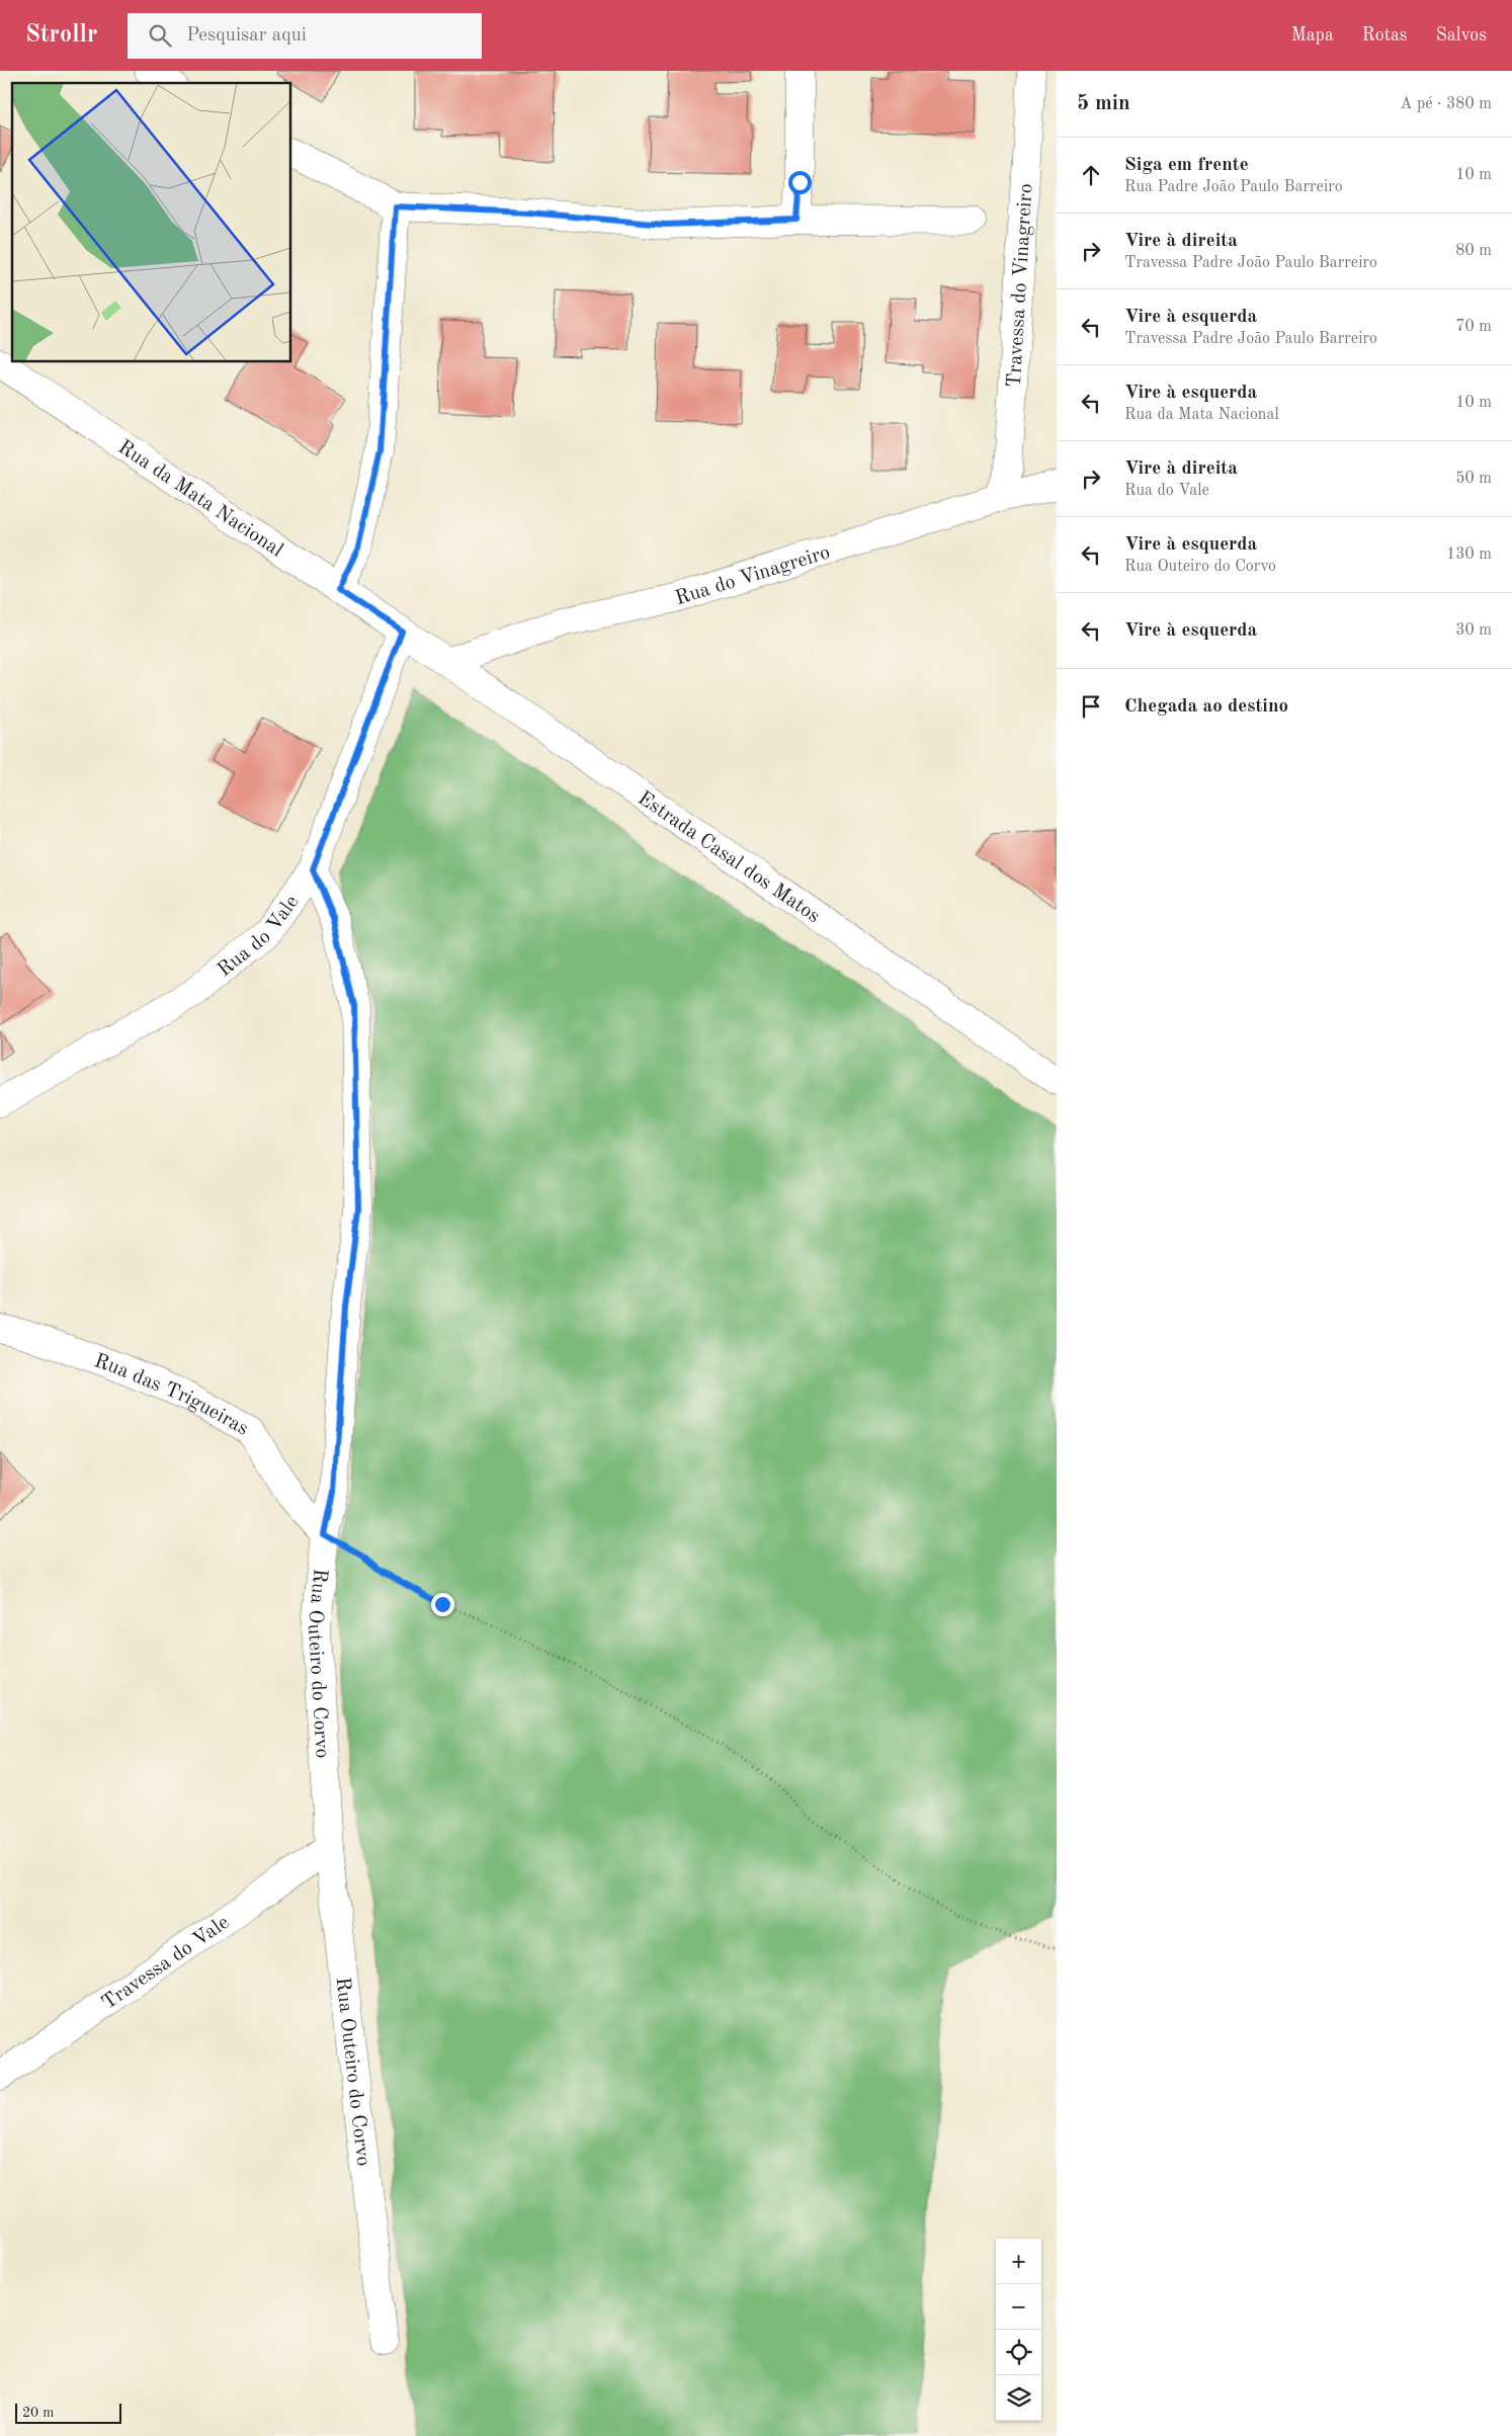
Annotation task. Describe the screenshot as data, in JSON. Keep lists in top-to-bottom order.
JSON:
{
  "streets": {
    "street": [
      "Travessa do Vinagreiro",
      "Rua da Mata Nacional",
      "Rua do Vinagreiro",
      "Estrada Casal dos Matos",
      "Rua do Vale",
      "Rua das Trigueiras",
      "Rua Outeiro do Corvo",
      "Travessa do Vale"
    ]
  },
  "crossings": [
    ["Travessa do Vinagreiro", "Rua do Vinagreiro"],
    ["Rua da Mata Nacional", "Estrada Casal dos Matos"],
    ["Rua da Mata Nacional", "Rua do Vale"],
    ["Rua do Vinagreiro", "Estrada Casal dos Matos"],
    ["Estrada Casal dos Matos", "Rua do Vale"],
    ["Rua do Vale", "Rua Outeiro do Corvo"],
    ["Rua das Trigueiras", "Rua Outeiro do Corvo"],
    ["Rua Outeiro do Corvo", "Travessa do Vale"]
  ],
  "scale_bar": "20 m",
  "page": {
    "header": "Strollr",
    "search": "Pesquisar aqui",
    "nav": ["Mapa", "Rotas", "Salvos"],
    "heading": ["5 min", "A pé · 380 m"],
    "list": [
      ["Siga em frente", "Rua Padre João Paulo Barreiro", "10 m"],
      ["Vire à direita", "Travessa Padre João Paulo Barreiro", "80 m"],
      ["Vire à esquerda", "Travessa Padre João Paulo Barreiro", "70 m"],
      ["Vire à esquerda", "Rua da Mata Nacional", "10 m"],
      ["Vire à direita", "Rua do Vale", "50 m"],
      ["Vire à esquerda", "Rua Outeiro do Corvo", "130 m"],
      ["Vire à esquerda", "30 m"],
      "Chegada ao destino"
    ],
    "map_buttons": ["+", "−"],
    "scale": "20 m"
  }
}
